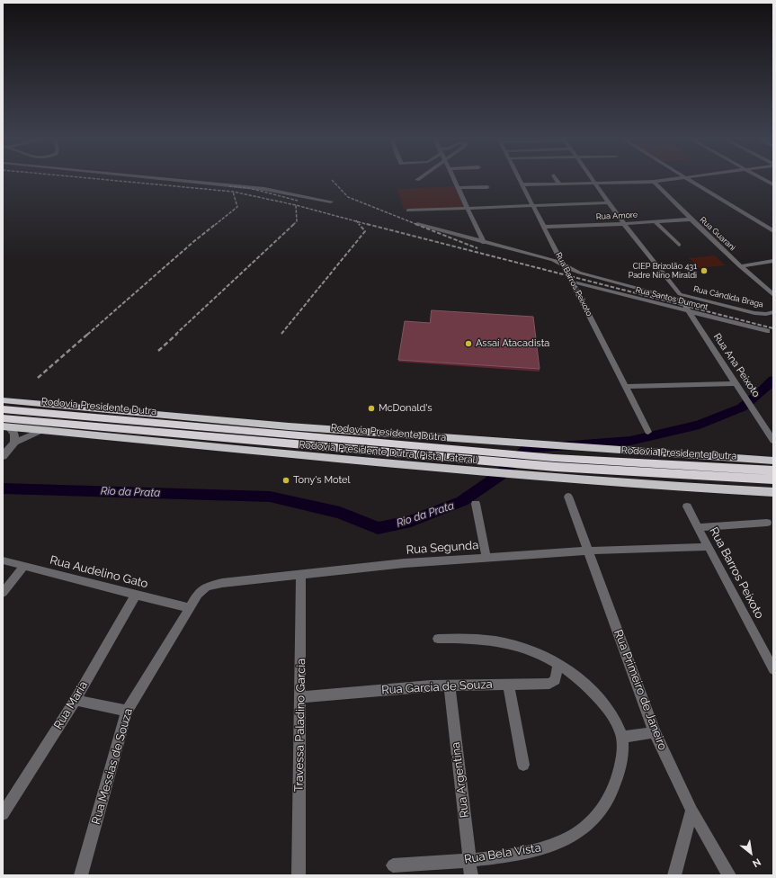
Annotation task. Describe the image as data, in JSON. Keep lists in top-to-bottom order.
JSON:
{
  "streets": {
    "highway": ["Rodovia Presidente Dutra", "Rodovia Presidente Dutra (Pista Lateral)"],
    "street": [
      "Rua Amore",
      "Rua Guarani",
      "Rua Barros Peixoto",
      "Rua Cândida Braga",
      "Rua Santos Dumont",
      "Rua Ana Peixoto",
      "Rua Segunda",
      "Rua Audelino Gato",
      "Rua Garcia de Souza",
      "Rua Primeiro de Janeiro",
      "Rua Maria",
      "Travessa Paladino Garcia",
      "Rua Messias de Souza",
      "Rua Argentina",
      "Rua Bela Vista"
    ]
  },
  "crossings": [
    ["Rua Amore", "Rua Guarani"],
    ["Rua Amore", "Rua Barros Peixoto"],
    ["Rua Amore", "Rua Cândida Braga"],
    ["Rua Barros Peixoto", "Rua Cândida Braga"],
    ["Rua Barros Peixoto", "Rua Santos Dumont"],
    ["Rua Barros Peixoto", "Rua Segunda"],
    ["Rua Cândida Braga", "Rua Ana Peixoto"],
    ["Rua Santos Dumont", "Rua Ana Peixoto"],
    ["Rodovia Presidente Dutra", "Rodovia Presidente Dutra (Pista Lateral)"],
    ["Rua Segunda", "Rua Audelino Gato"],
    ["Rua Segunda", "Rua Primeiro de Janeiro"],
    ["Rua Segunda", "Travessa Paladino Garcia"],
    ["Rua Segunda", "Rua Messias de Souza"],
    ["Rua Audelino Gato", "Rua Maria"],
    ["Rua Audelino Gato", "Rua Messias de Souza"],
    ["Rua Garcia de Souza", "Travessa Paladino Garcia"],
    ["Rua Garcia de Souza", "Rua Argentina"],
    ["Rua Garcia de Souza", "Rua Bela Vista"],
    ["Rua Argentina", "Rua Bela Vista"]
  ],
  "water": ["Rio da Prata"],
  "places": [
    "CIEP Brizolão 431 Padre Nino Miraldi",
    "Assaí Atacadista",
    "McDonald's",
    "Tony's Motel"
  ],
  "north": "bottom right"
}
